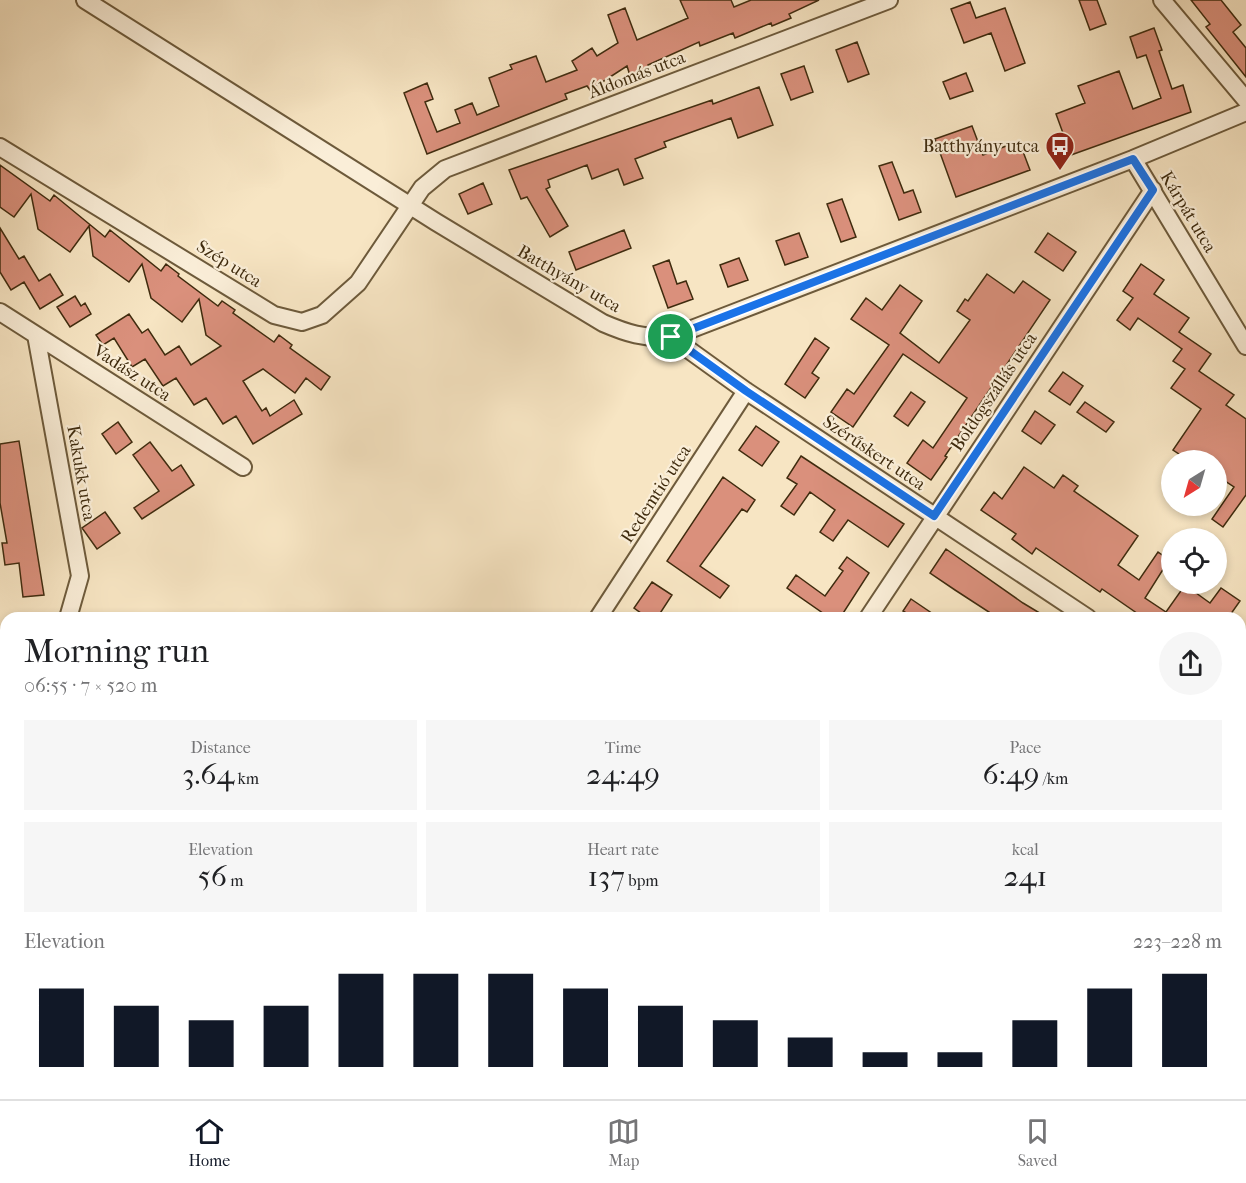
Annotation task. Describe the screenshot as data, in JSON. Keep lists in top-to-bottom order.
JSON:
{
  "streets": {
    "street": [
      "Áldomás utca",
      "Kárpát utca",
      "Szép utca",
      "Batthyány utca",
      "Vadász utca",
      "Boldogszállás utca",
      "Szérűskert utca",
      "Kakukk utca",
      "Redemtió utca"
    ]
  },
  "crossings": [
    ["Áldomás utca", "Szép utca"],
    ["Áldomás utca", "Batthyány utca"],
    ["Kárpát utca", "Batthyány utca"],
    ["Kárpát utca", "Boldogszállás utca"],
    ["Szép utca", "Batthyány utca"],
    ["Batthyány utca", "Szérűskert utca"],
    ["Vadász utca", "Kakukk utca"],
    ["Boldogszállás utca", "Szérűskert utca"],
    ["Szérűskert utca", "Redemtió utca"]
  ],
  "places": {
    "bus stop": ["Batthyány utca"]
  },
  "north": "bottom left",
  "page": {
    "heading": ["Morning run", "06:55 · 7 × 520 m"],
    "stats": [
      ["Distance", "3.64 km"],
      ["Time", "24:49"],
      ["Pace", "6:49 /km"],
      ["Elevation", "56 m"],
      ["Heart rate", "137 bpm"],
      ["kcal", "241"]
    ],
    "chart": ["Elevation", "223–228 m"],
    "tabs": ["Home", "Map", "Saved"]
  }
}
